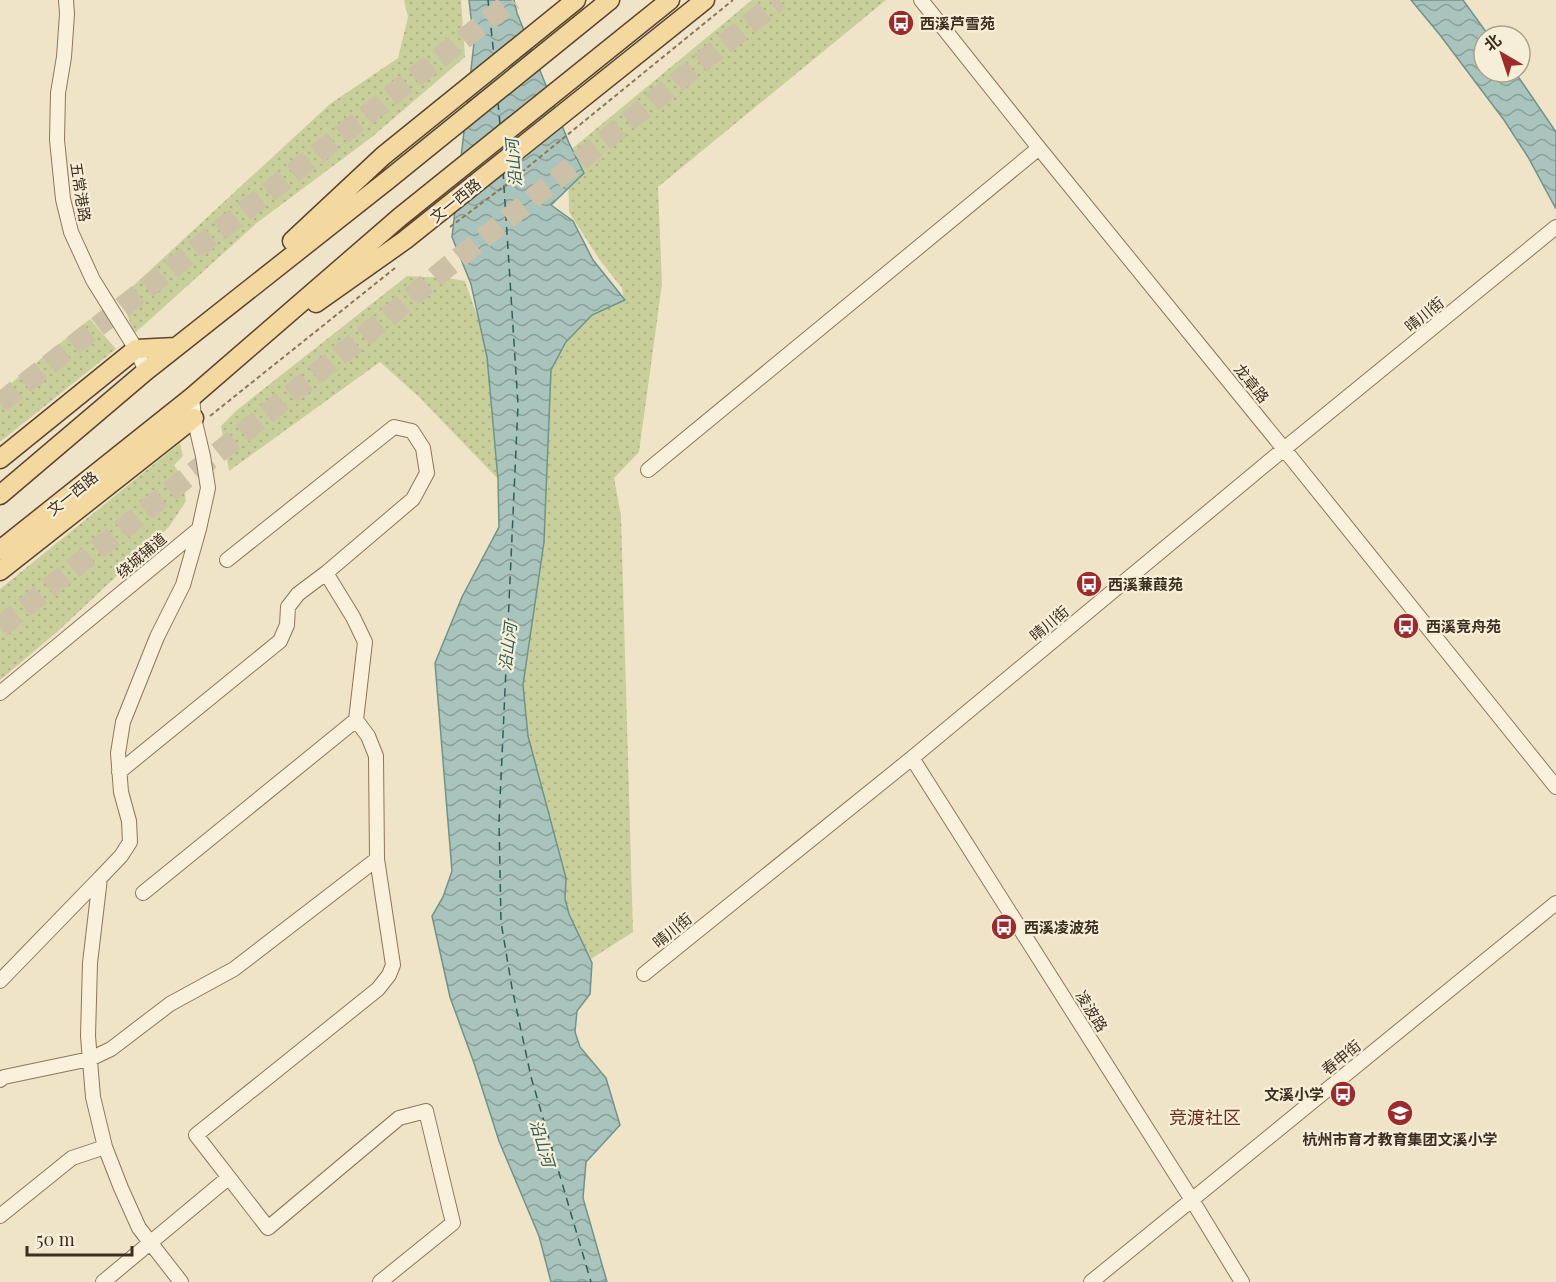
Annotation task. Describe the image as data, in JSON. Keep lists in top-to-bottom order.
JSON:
{
  "streets": {
    "main road": ["文一西路"],
    "street": [
      "五常港路",
      "晴川街",
      "龙章路",
      "绕城辅道",
      "凌波路",
      "春申街"
    ]
  },
  "crossings": [
    ["晴川街", "龙章路"],
    ["晴川街", "凌波路"],
    ["凌波路", "春申街"]
  ],
  "districts": ["竞渡社区"],
  "water": ["沿山河"],
  "places": {
    "bus stop": [
      "西溪芦雪苑",
      "西溪蒹葭苑",
      "西溪竞舟苑",
      "西溪凌波苑",
      "文溪小学"
    ],
    "school or university": ["杭州市育才教育集团文溪小学"]
  },
  "scale_bar": "50 m",
  "north": "top left"
}
